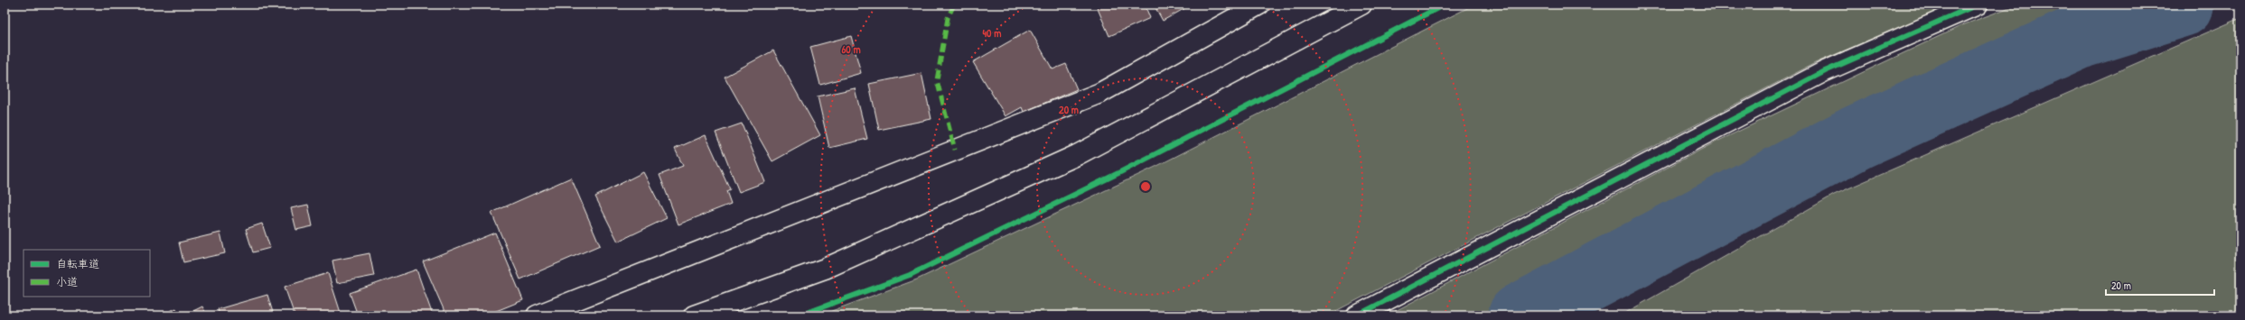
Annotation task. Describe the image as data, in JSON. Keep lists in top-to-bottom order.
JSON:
{
  "legend": ["自転車道", "小道"],
  "scale_bar": "20 m",
  "rings": ["40 m", "60 m", "20 m"]
}
